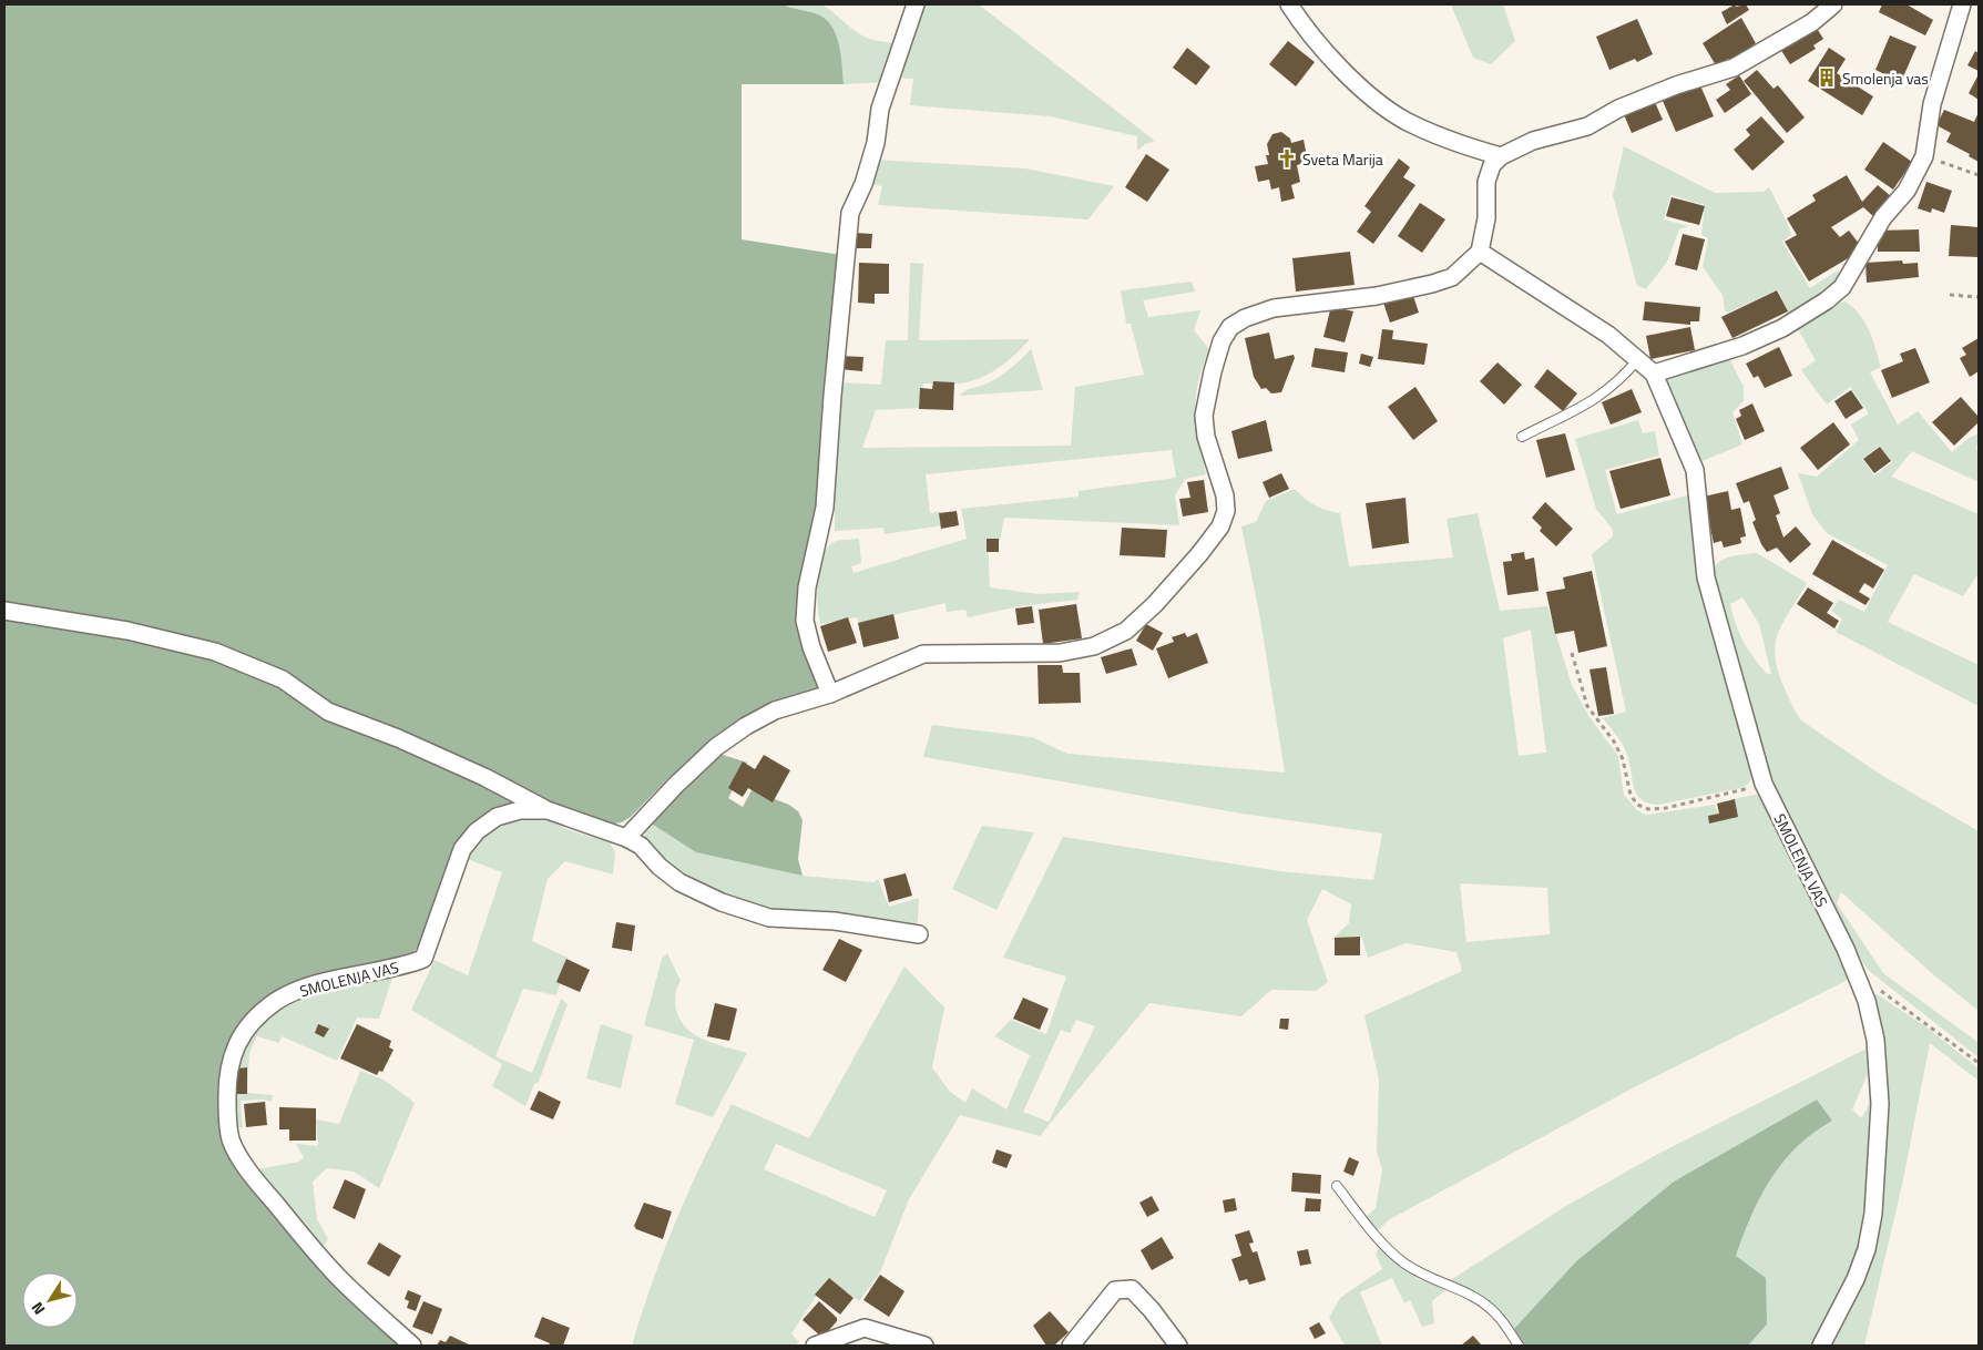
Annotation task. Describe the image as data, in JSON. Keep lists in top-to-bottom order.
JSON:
{
  "streets": {
    "street": ["SMOLENJA VAS"]
  },
  "places": {
    "building": ["Smolenja vas"],
    "church": ["Sveta Marija"]
  },
  "north": "bottom left"
}
